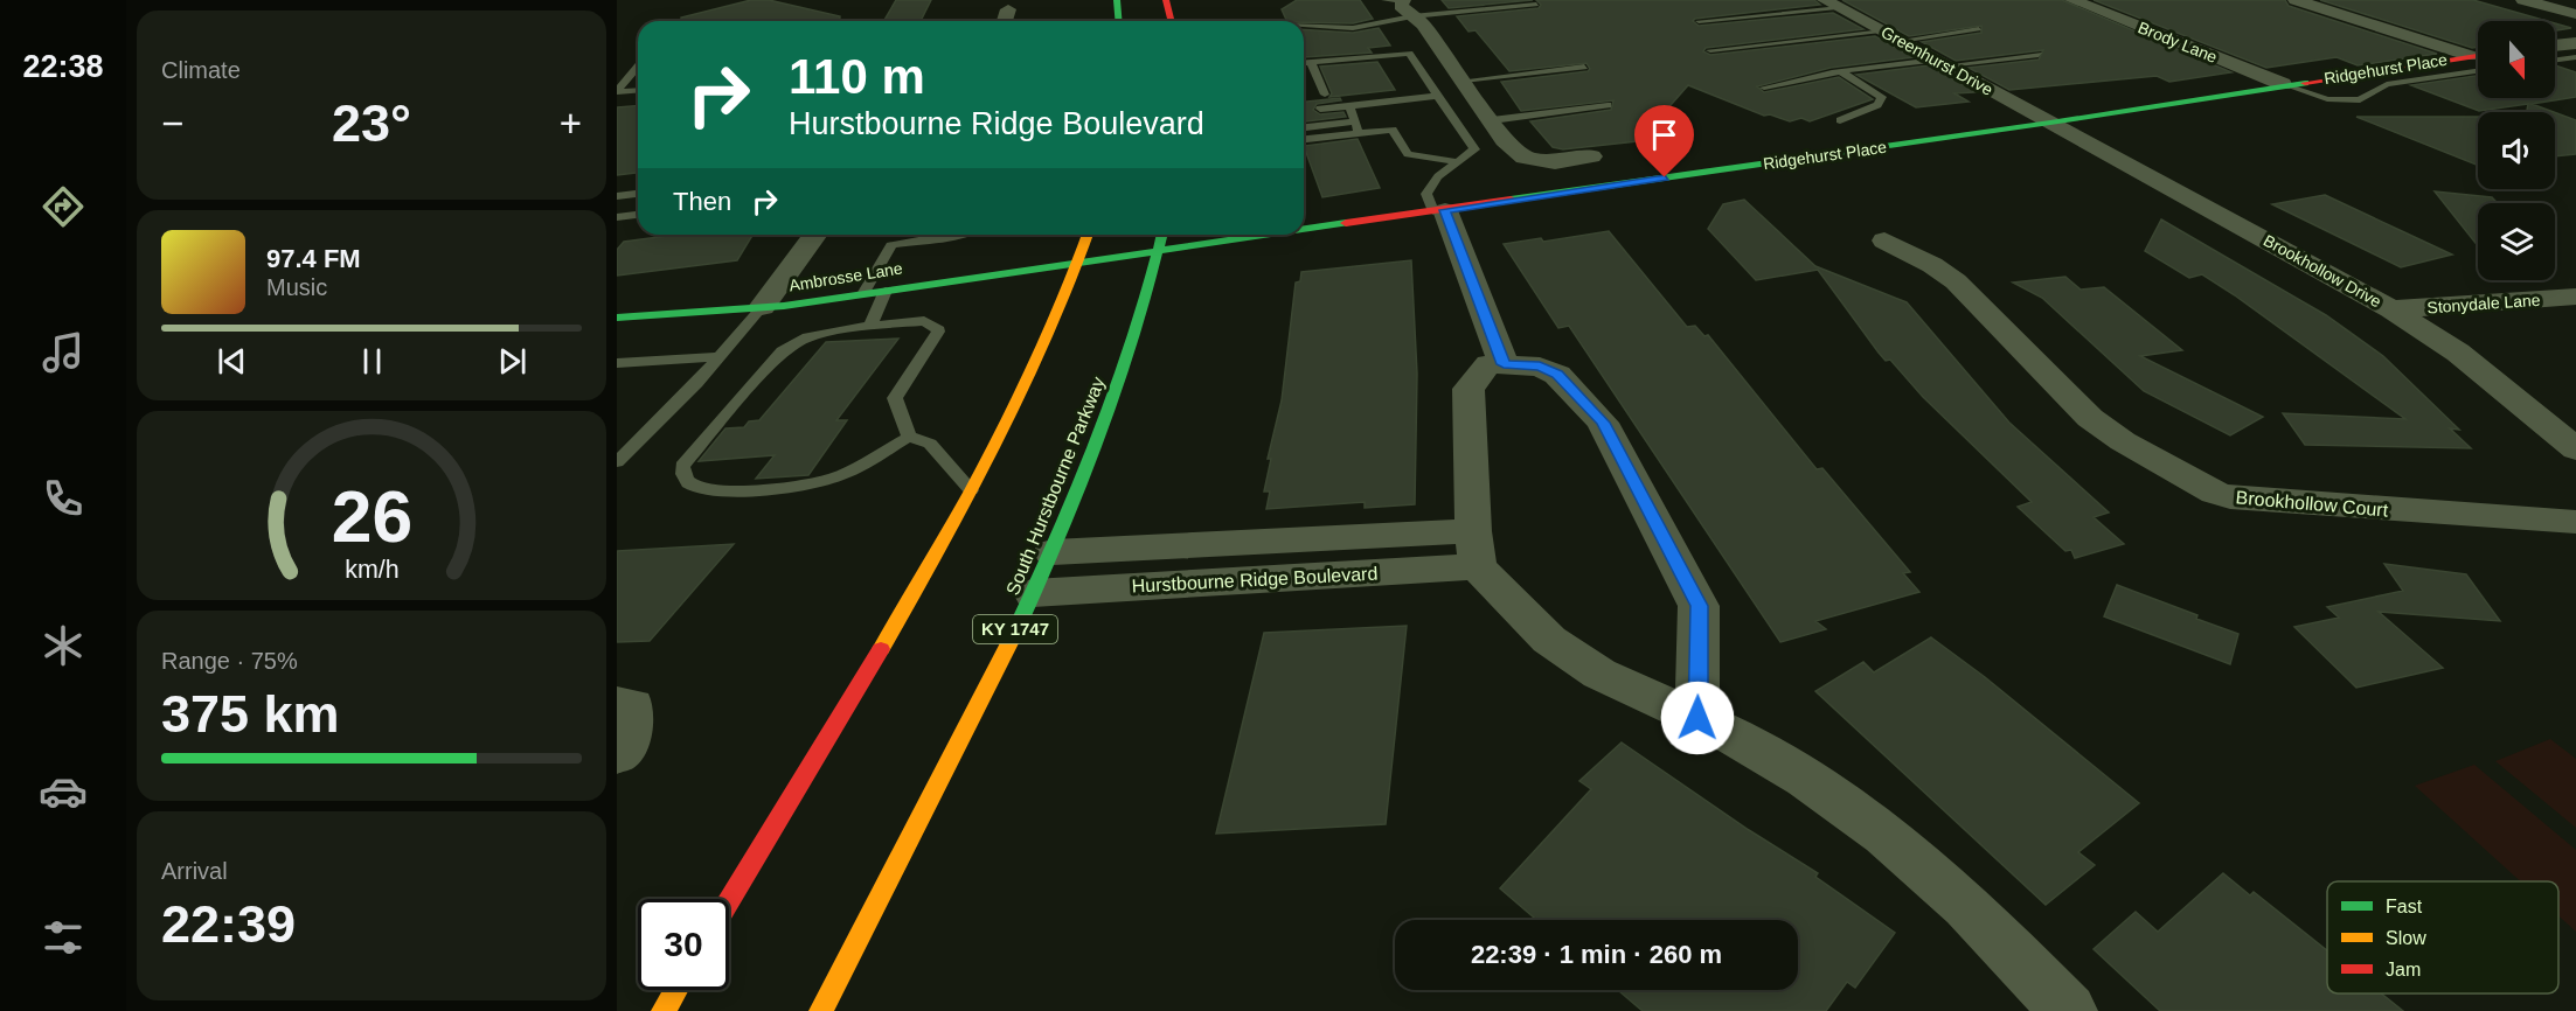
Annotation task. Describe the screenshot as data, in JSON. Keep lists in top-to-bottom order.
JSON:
{
  "streets": {
    "street": [
      "Brody Lane",
      "Greenhurst Drive",
      "Ridgehurst Place",
      "Brookhollow Drive",
      "Ambrosse Lane",
      "Stonydale Lane",
      "South Hurstbourne Parkway",
      "Brookhollow Court",
      "Hurstbourne Ridge Boulevard",
      "KY 1747"
    ]
  },
  "crossings": [
    ["Brody Lane", "Ridgehurst Place"],
    ["Greenhurst Drive", "Ridgehurst Place"],
    ["Greenhurst Drive", "Brookhollow Drive"],
    ["Ridgehurst Place", "Brookhollow Drive"],
    ["Ridgehurst Place", "Ambrosse Lane"],
    ["Ridgehurst Place", "South Hurstbourne Parkway"],
    ["Brookhollow Drive", "Stonydale Lane"],
    ["Ambrosse Lane", "South Hurstbourne Parkway"],
    ["South Hurstbourne Parkway", "Hurstbourne Ridge Boulevard"]
  ],
  "legend": ["Fast", "Slow", "Jam"],
  "north": "bottom",
  "page": {
    "tabs": "22:38",
    "tile": [
      "Climate",
      ["Range · 75%", "375 km"],
      ["Arrival", "22:39"]
    ],
    "turn": ["110 m", "Hurstbourne Ridge Boulevard"],
    "heat": ["−", "23°", "+"],
    "then": "Then",
    "song": ["97.4 FM", "Music"],
    "limit": "30",
    "trip": "22:39 · 1 min · 260 m",
    "gauge": ["26", "km/h"]
  }
}
